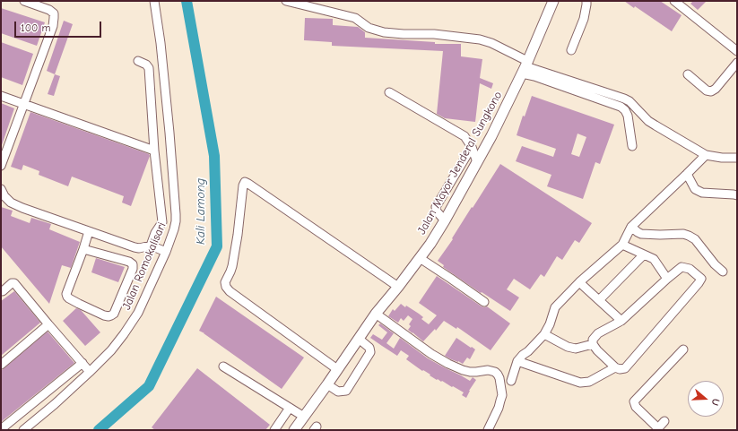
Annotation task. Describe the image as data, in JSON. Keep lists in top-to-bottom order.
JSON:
{
  "streets": {
    "main road": ["Jalan Mayor Jenderal Sungkono"],
    "street": ["Jalan Romokalisari"]
  },
  "water": ["Kali Lamong"],
  "scale_bar": "100 m",
  "north": "right"
}
